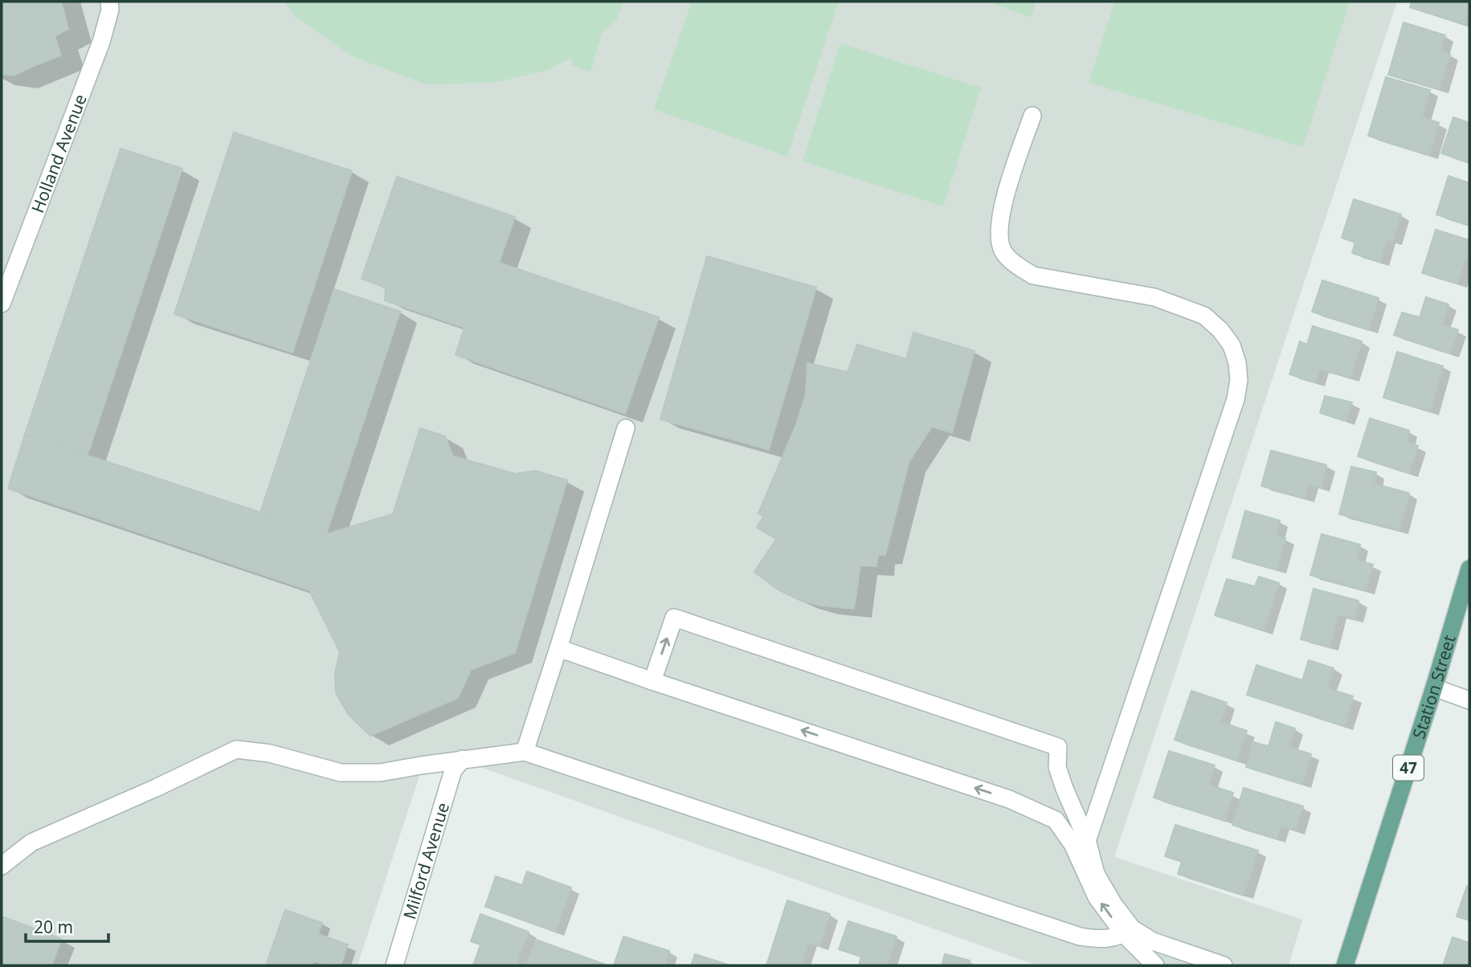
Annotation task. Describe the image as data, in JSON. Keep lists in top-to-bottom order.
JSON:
{
  "streets": {
    "main road": ["Station Street", "47"],
    "street": ["Holland Avenue", "Milford Avenue"]
  },
  "scale_bar": "20 m"
}
